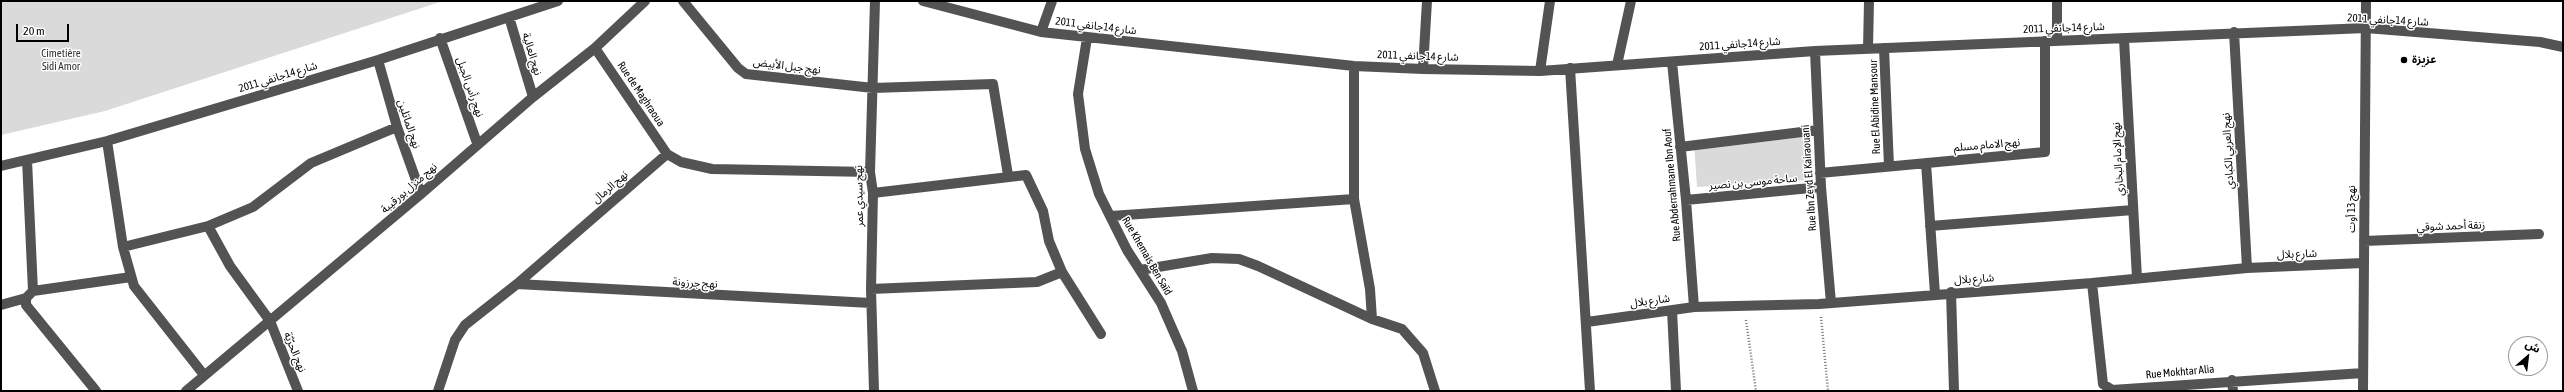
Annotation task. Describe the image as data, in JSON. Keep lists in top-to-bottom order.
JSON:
{
  "streets": {
    "street": [
      "شارع 14جانفي 2011",
      "نهج العالية",
      "نهج جبل الأبيض",
      "نهج رأس الجبل",
      "Rue de Maghraoua",
      "Rue El Abidine Mansour",
      "نهج الماتلين",
      "نهج الامام مسلم",
      "نهج العربي الكبادي",
      "نهج الإمام البخاري",
      "Rue Ibn Zeyd El Kairaouani",
      "ساحة موسى بن نصير",
      "Rue Abderrahmane Ibn Aouf",
      "نهج الرمال",
      "نهج منزل بورقيبة",
      "نهج سيدي عمر",
      "نهج 13 أوت",
      "زنقة أحمد شوقي",
      "شارع بلال",
      "Rue Khemais Ben Saïd",
      "نهج جرزونة",
      "نهج الحرّيّة",
      "Rue Mokhtar Alia"
    ]
  },
  "crossings": [
    ["شارع 14جانفي 2011", "نهج العالية"],
    ["شارع 14جانفي 2011", "نهج رأس الجبل"],
    ["شارع 14جانفي 2011", "Rue El Abidine Mansour"],
    ["شارع 14جانفي 2011", "نهج الماتلين"],
    ["شارع 14جانفي 2011", "نهج الامام مسلم"],
    ["شارع 14جانفي 2011", "نهج العربي الكبادي"],
    ["شارع 14جانفي 2011", "نهج الإمام البخاري"],
    ["شارع 14جانفي 2011", "Rue Ibn Zeyd El Kairaouani"],
    ["شارع 14جانفي 2011", "Rue Abderrahmane Ibn Aouf"],
    ["شارع 14جانفي 2011", "نهج 13 أوت"],
    ["شارع 14جانفي 2011", "Rue Khemais Ben Saïd"],
    ["نهج العالية", "نهج منزل بورقيبة"],
    ["نهج جبل الأبيض", "نهج سيدي عمر"],
    ["نهج رأس الجبل", "نهج منزل بورقيبة"],
    ["Rue de Maghraoua", "نهج الرمال"],
    ["Rue de Maghraoua", "نهج منزل بورقيبة"],
    ["Rue El Abidine Mansour", "نهج الامام مسلم"],
    ["نهج الماتلين", "نهج منزل بورقيبة"],
    ["نهج الامام مسلم", "Rue Ibn Zeyd El Kairaouani"],
    ["نهج العربي الكبادي", "شارع بلال"],
    ["نهج الإمام البخاري", "شارع بلال"],
    ["Rue Ibn Zeyd El Kairaouani", "ساحة موسى بن نصير"],
    ["Rue Ibn Zeyd El Kairaouani", "شارع بلال"],
    ["ساحة موسى بن نصير", "Rue Abderrahmane Ibn Aouf"],
    ["Rue Abderrahmane Ibn Aouf", "شارع بلال"],
    ["نهج الرمال", "نهج جرزونة"],
    ["نهج منزل بورقيبة", "نهج الحرّيّة"],
    ["نهج سيدي عمر", "نهج جرزونة"],
    ["نهج 13 أوت", "زنقة أحمد شوقي"],
    ["نهج 13 أوت", "شارع بلال"],
    ["نهج 13 أوت", "Rue Mokhtar Alia"],
    ["شارع بلال", "Rue Mokhtar Alia"]
  ],
  "parks": ["Cimetière Sidi Amor"],
  "places": ["عزيزة"],
  "scale_bar": "20 m",
  "north": "top right"
}
